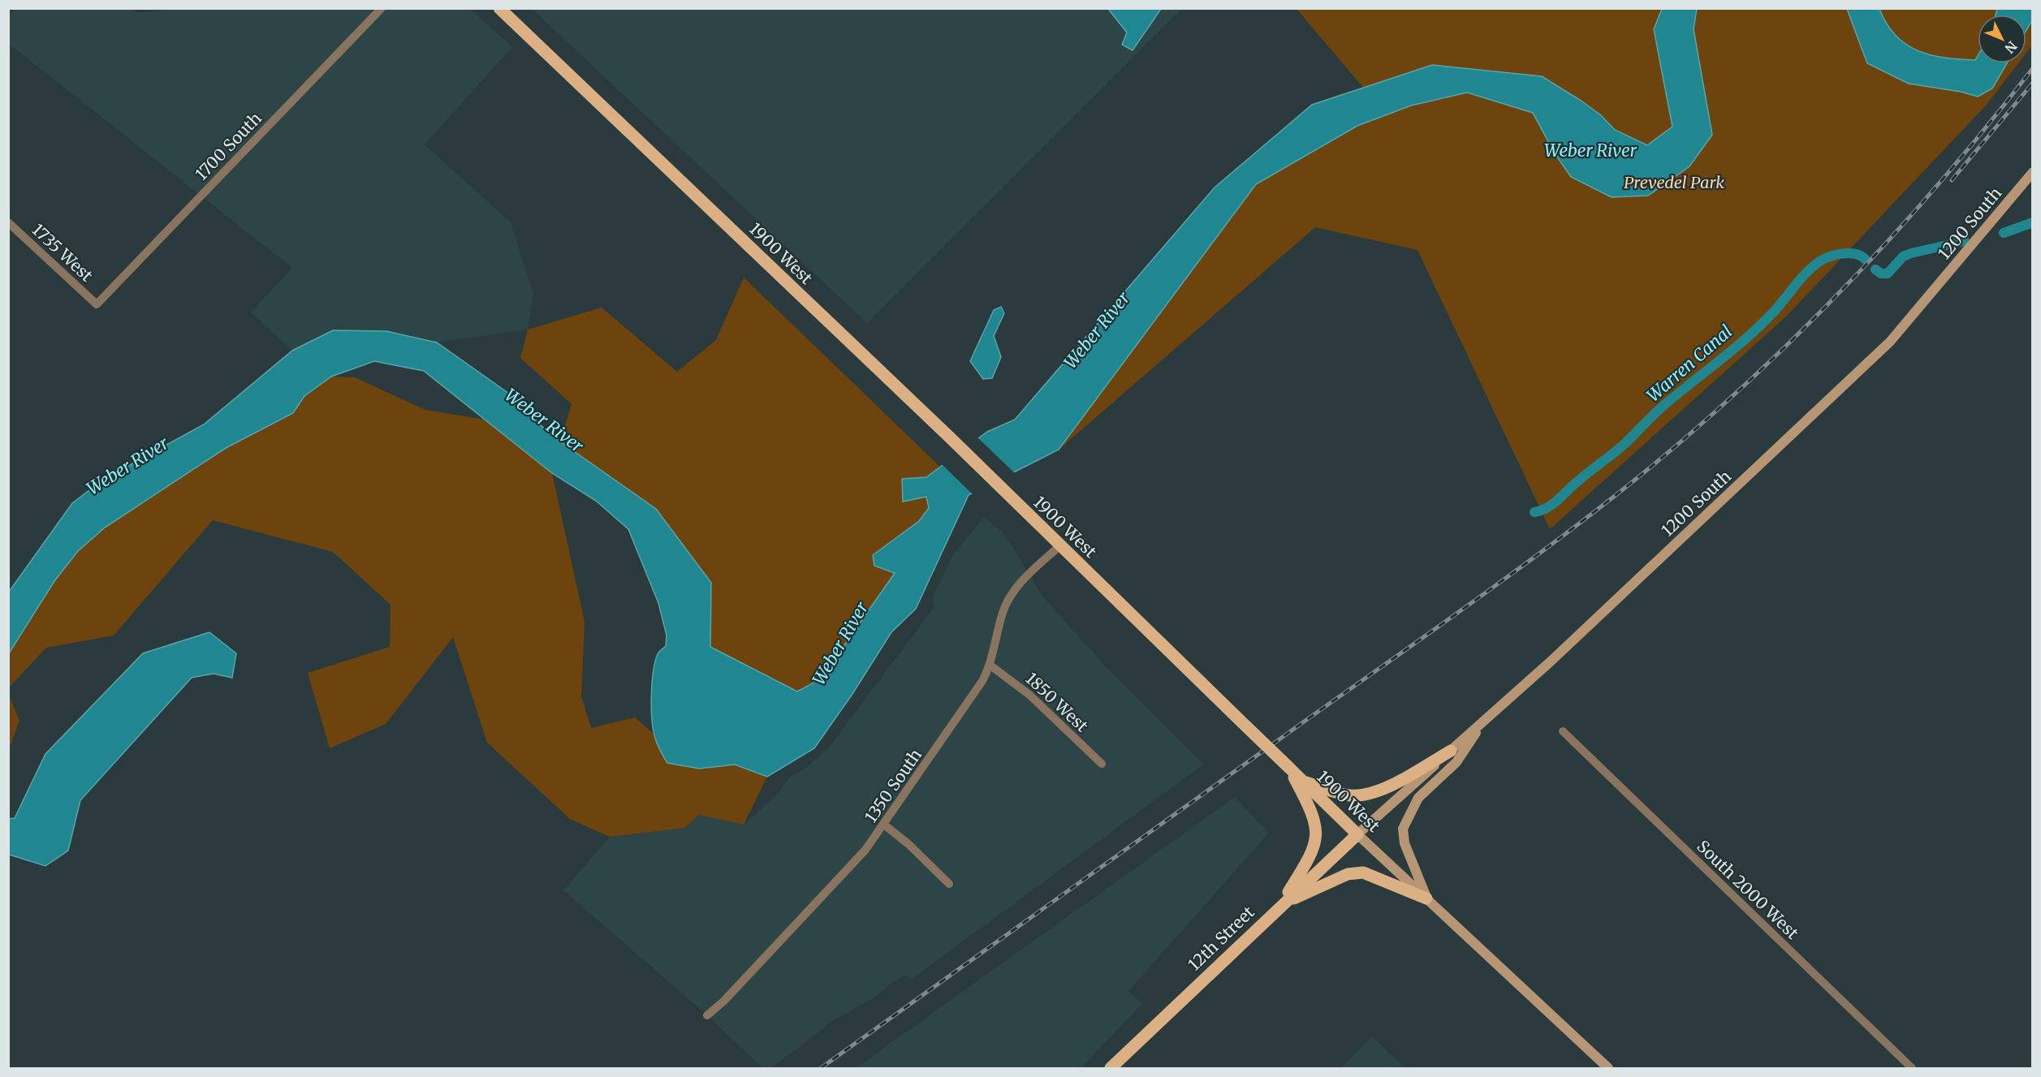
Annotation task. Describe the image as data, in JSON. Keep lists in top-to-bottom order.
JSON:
{
  "streets": {
    "main road": ["1200 South", "1900 West", "12th Street"],
    "street": [
      "1700 South",
      "1735 West",
      "1850 West",
      "1350 South",
      "South 2000 West"
    ]
  },
  "crossings": [
    ["1700 South", "1735 West"],
    ["1200 South", "1900 West"],
    ["1200 South", "12th Street"],
    ["1900 West", "1350 South"],
    ["1900 West", "12th Street"],
    ["1850 West", "1350 South"]
  ],
  "water": ["Weber River", "Warren Canal"],
  "parks": ["Prevedel Park"],
  "north": "bottom right"
}
